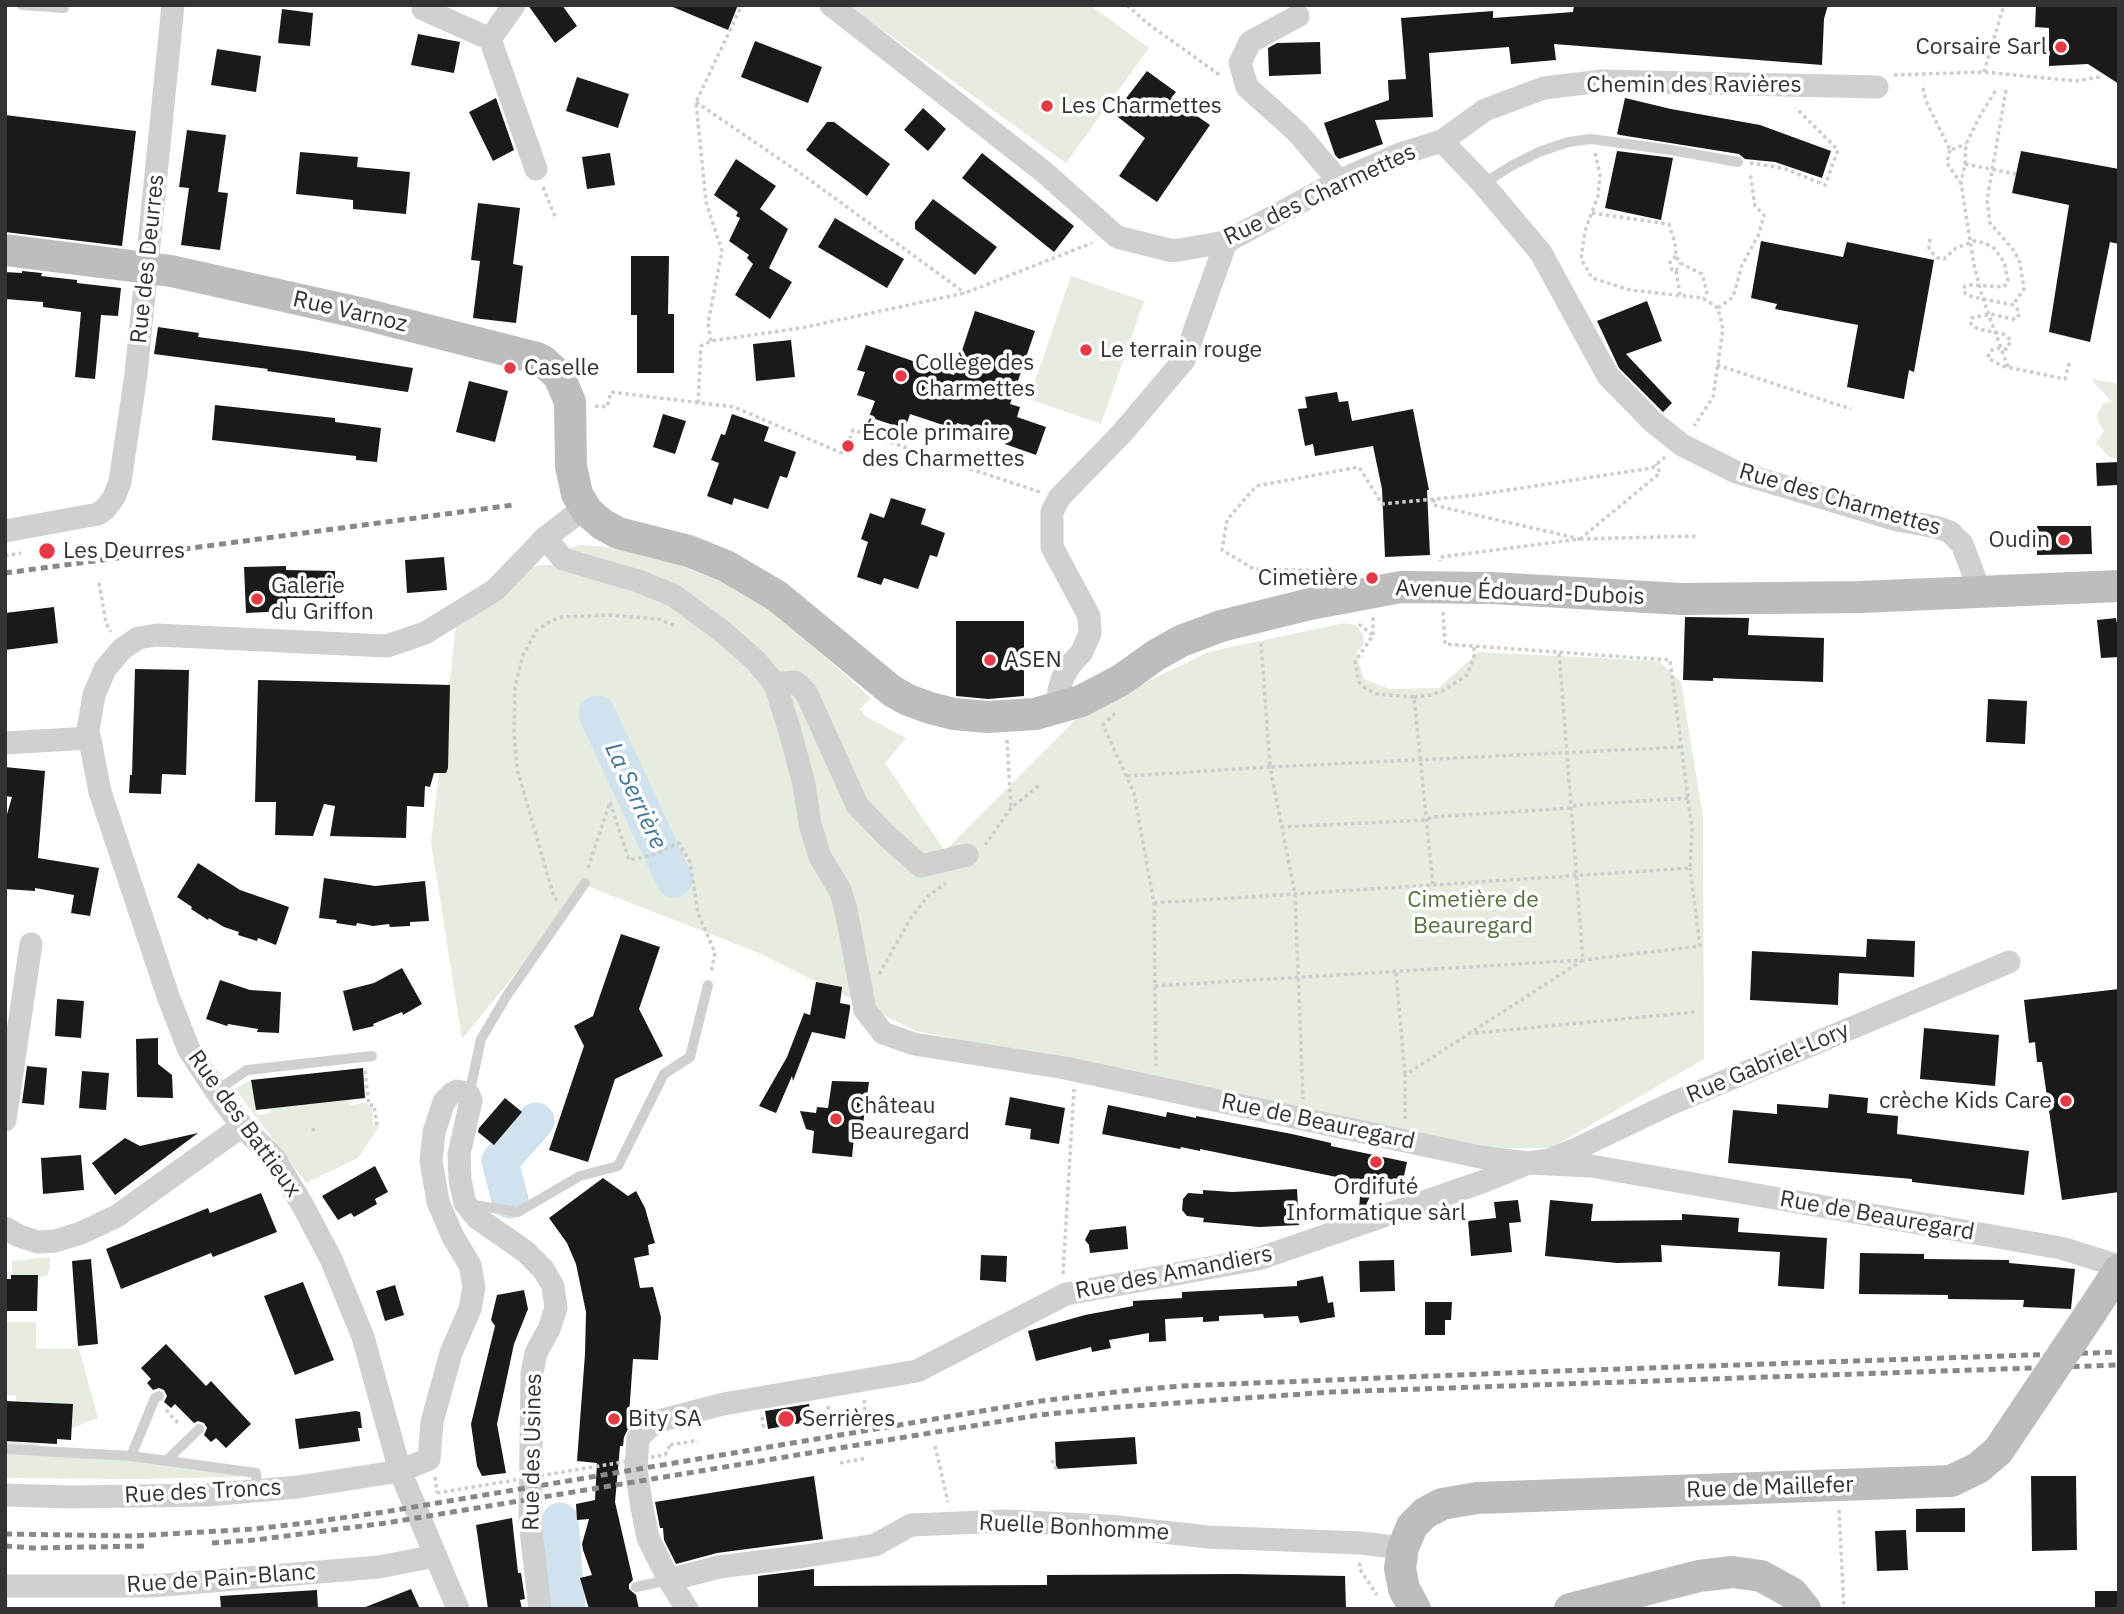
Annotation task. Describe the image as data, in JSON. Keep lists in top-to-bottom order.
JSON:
{
  "streets": {
    "street": [
      "Chemin des Ravières",
      "Rue des Charmettes",
      "Rue des Deurres",
      "Rue Varnoz",
      "Avenue Édouard-Dubois",
      "Rue Gabriel-Lory",
      "Rue de Beauregard",
      "Rue des Battieux",
      "Rue des Amandiers",
      "Rue des Usines",
      "Rue de Maillefer",
      "Rue des Troncs",
      "Ruelle Bonhomme",
      "Rue de Pain-Blanc"
    ]
  },
  "crossings": [
    ["Chemin des Ravières", "Rue des Charmettes"],
    ["Rue des Charmettes", "Avenue Édouard-Dubois"],
    ["Rue des Deurres", "Rue Varnoz"],
    ["Rue Varnoz", "Avenue Édouard-Dubois"],
    ["Rue Gabriel-Lory", "Rue de Beauregard"],
    ["Rue Gabriel-Lory", "Rue des Amandiers"],
    ["Rue de Beauregard", "Rue des Amandiers"],
    ["Rue de Beauregard", "Rue de Maillefer"],
    ["Rue des Battieux", "Rue des Troncs"],
    ["Rue des Battieux", "Rue de Pain-Blanc"],
    ["Rue des Amandiers", "Ruelle Bonhomme"],
    ["Rue de Maillefer", "Ruelle Bonhomme"]
  ],
  "water": ["La Serrière"],
  "parks": ["Cimetière de Beauregard"],
  "places": [
    "Corsaire Sarl",
    "Les Charmettes",
    "Le terrain rouge",
    "Caselle",
    "Collège des Charmettes",
    "École primaire des Charmettes",
    "Oudin",
    "Les Deurres",
    "Cimetière",
    "Galerie du Griffon",
    "ASEN",
    "crèche Kids Care",
    "Château Beauregard",
    "Ordifuté Informatique sàrl",
    "Bity SA",
    "Serrières"
  ]
}
